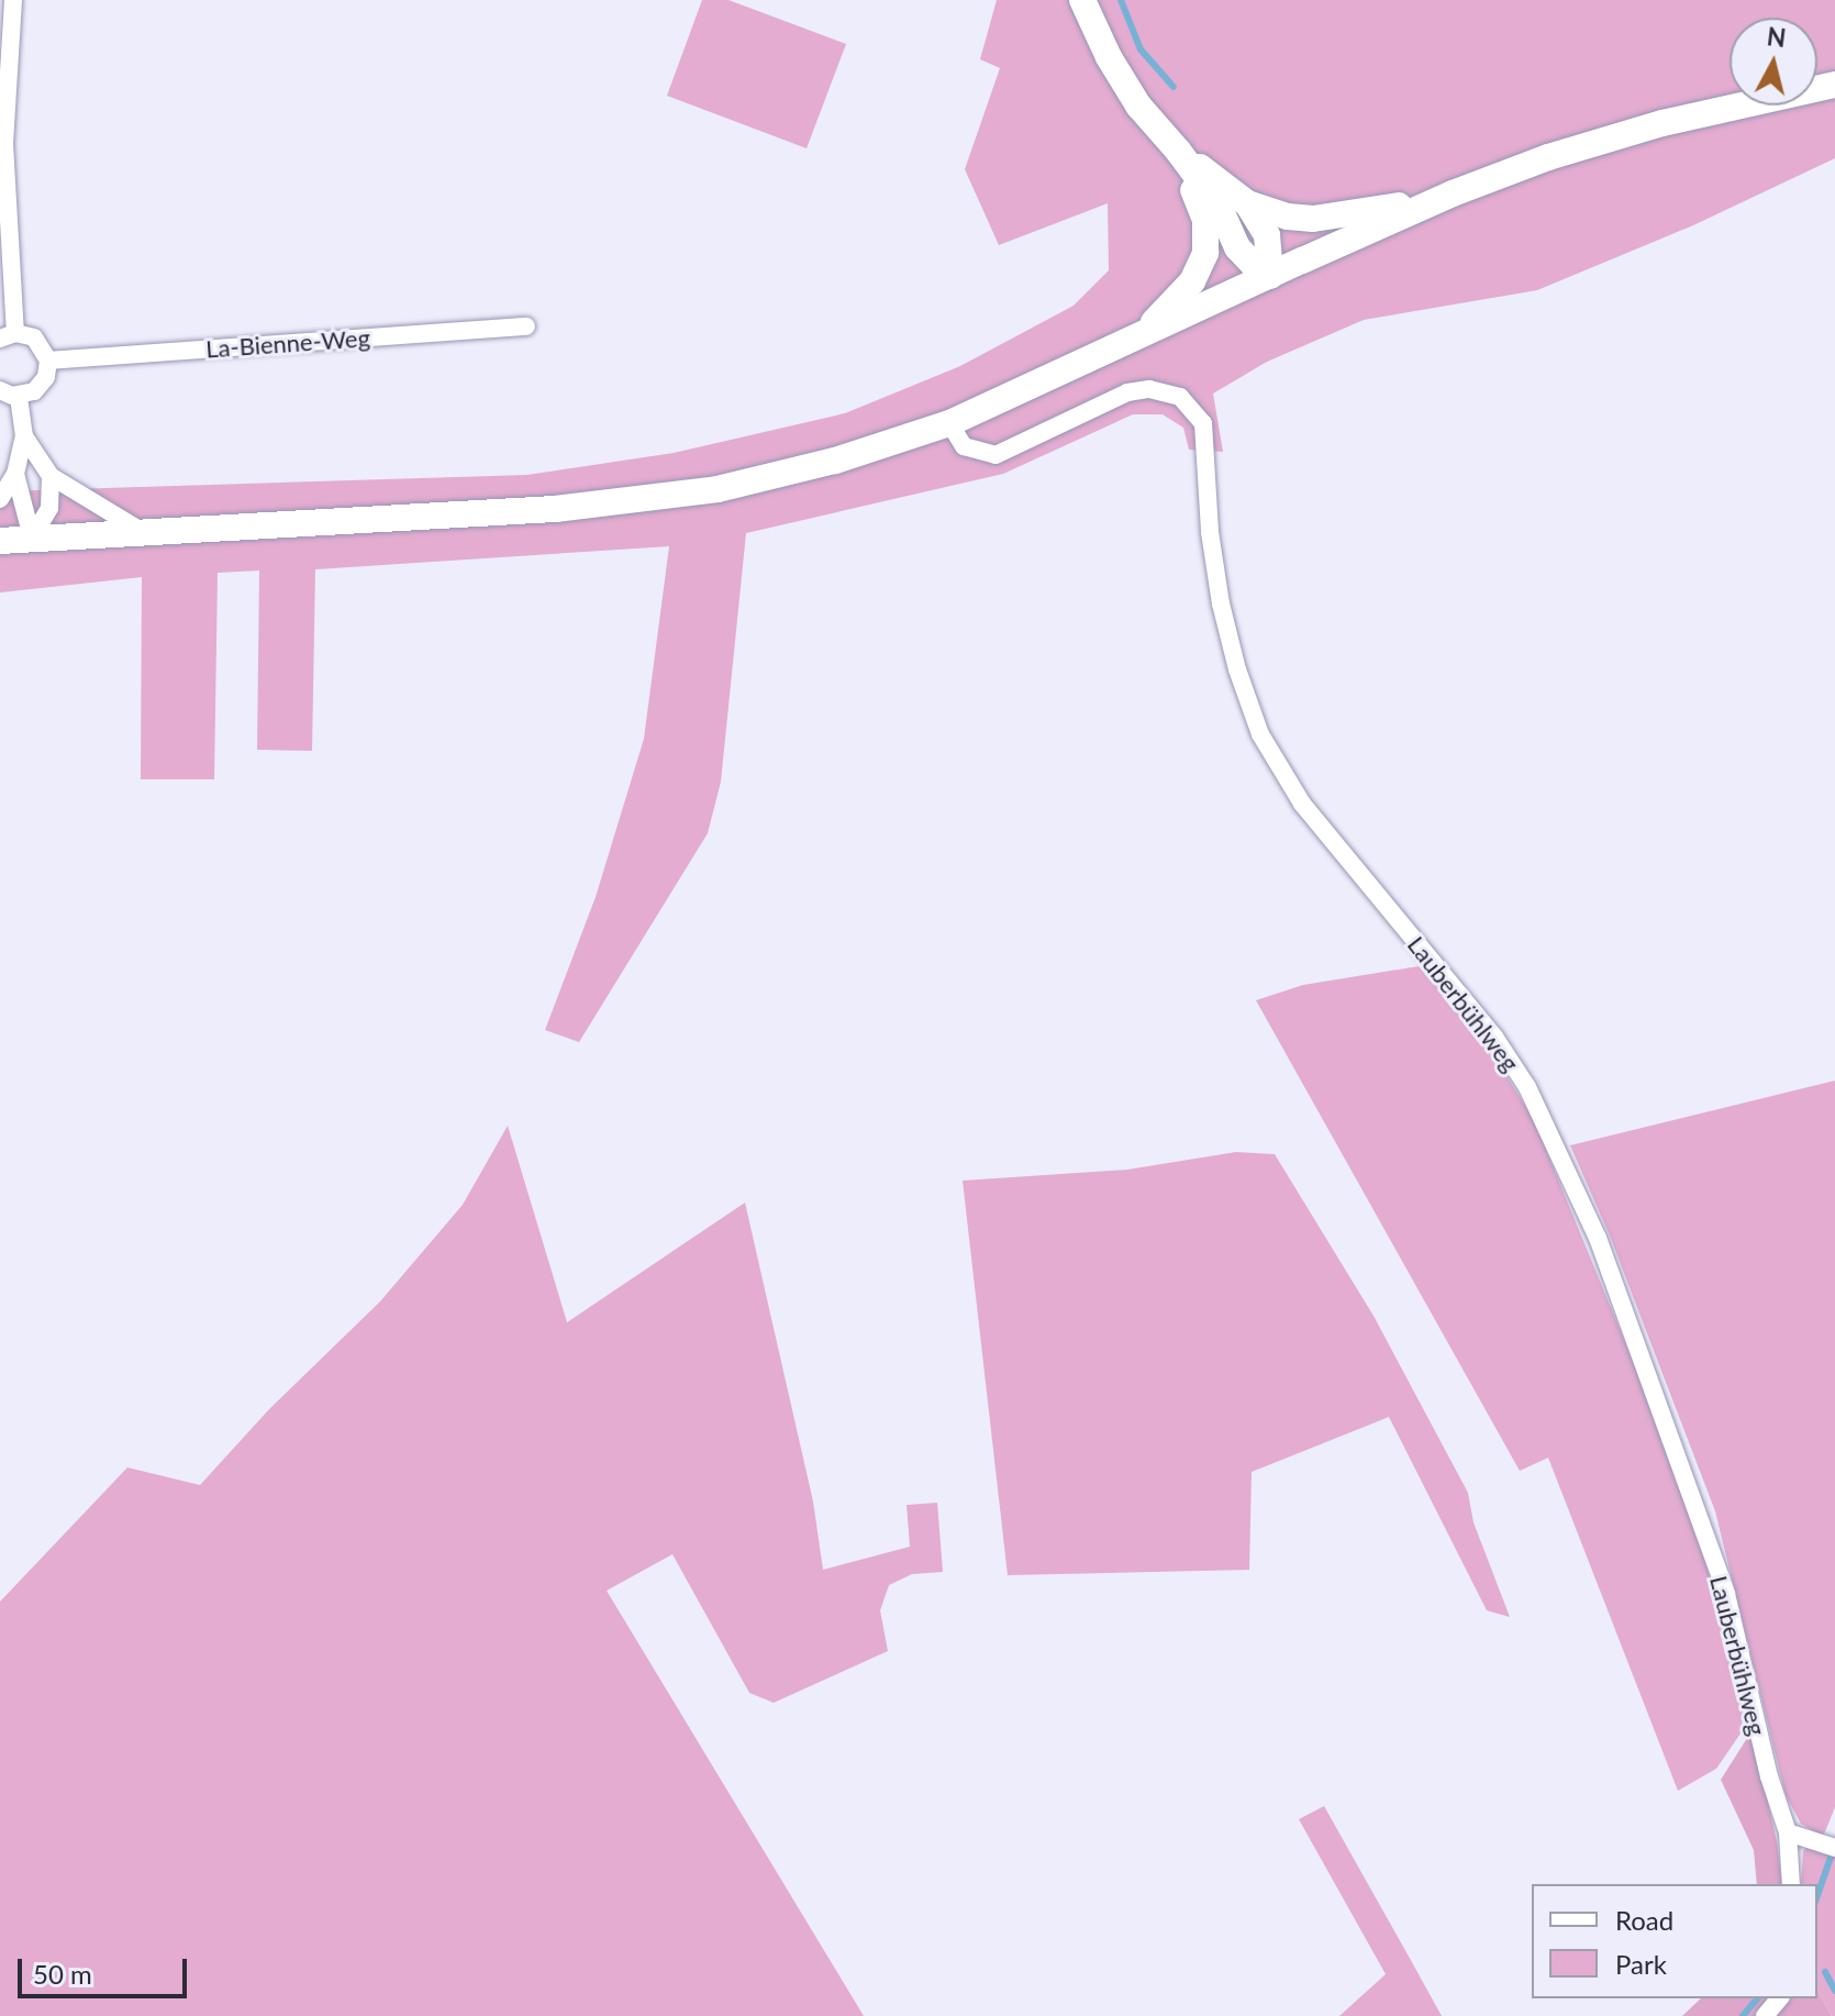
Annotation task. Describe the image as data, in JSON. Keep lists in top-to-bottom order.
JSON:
{
  "streets": {
    "street": ["La-Bienne-Weg", "Lauberbühlweg"]
  },
  "legend": ["Road", "Park"],
  "scale_bar": "50 m",
  "north": "top"
}
